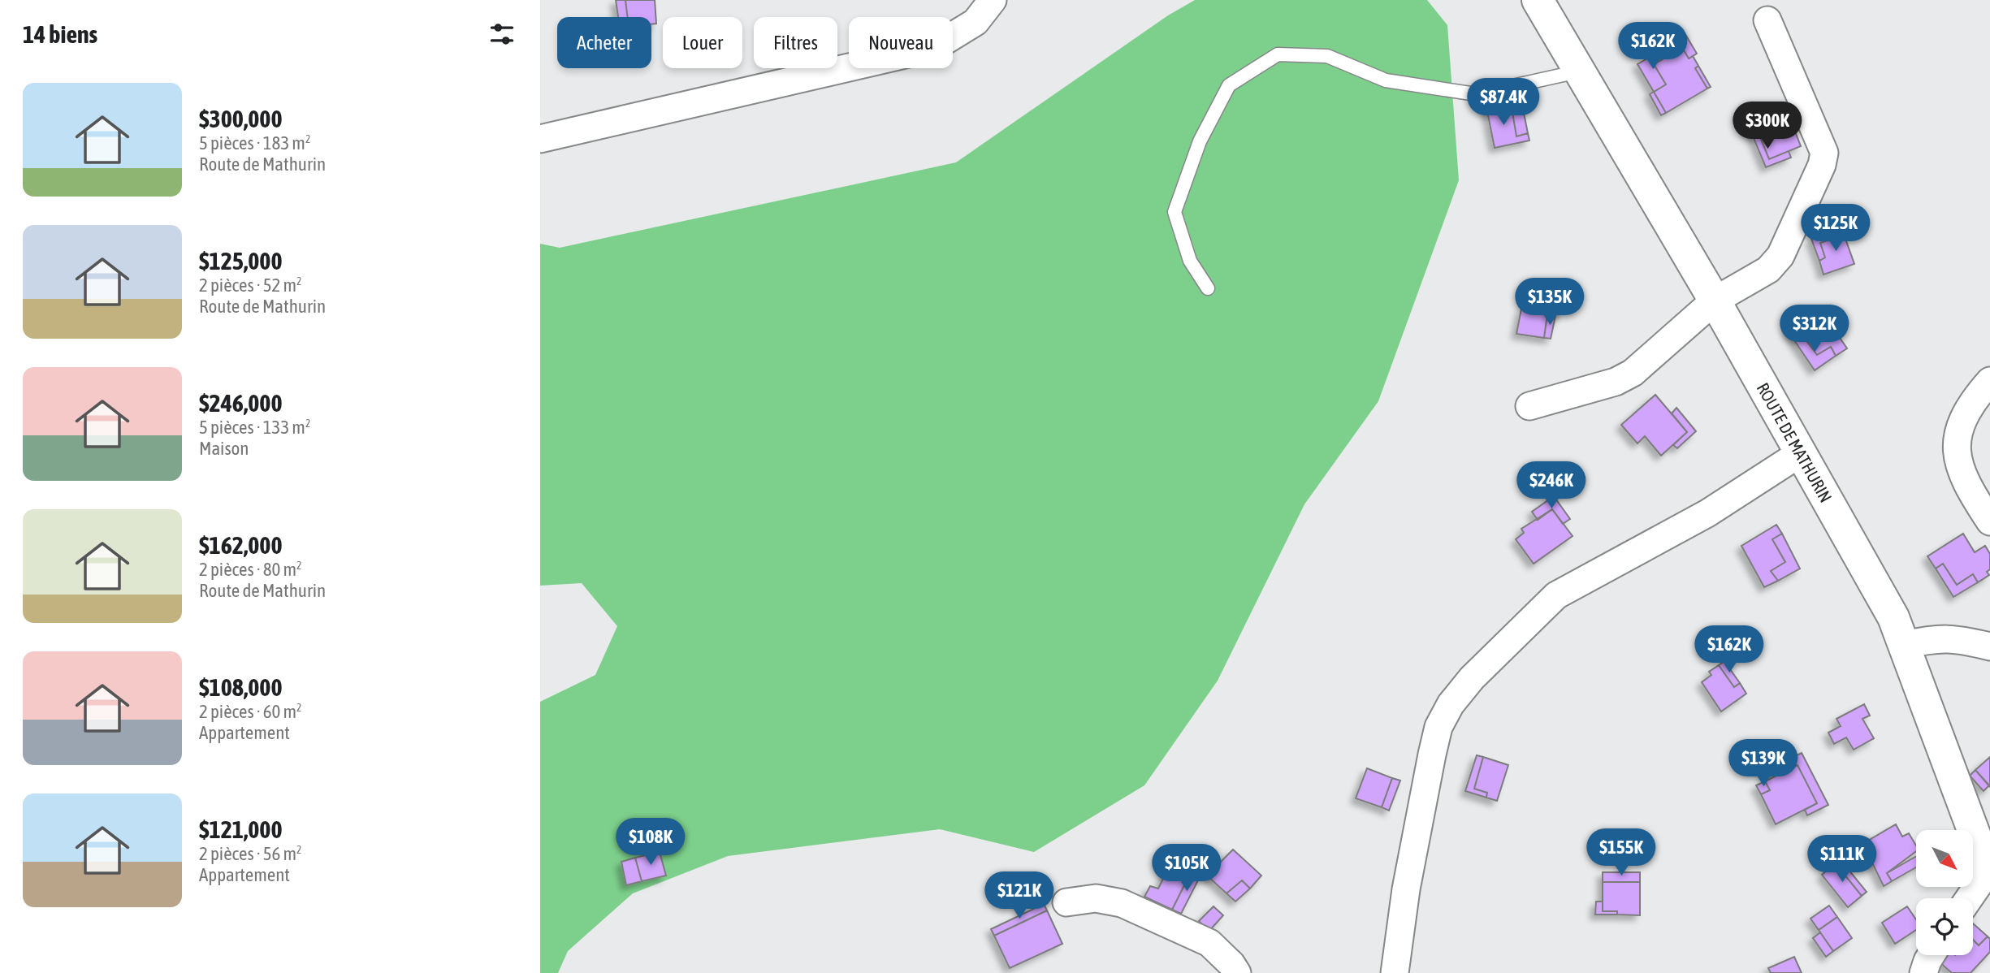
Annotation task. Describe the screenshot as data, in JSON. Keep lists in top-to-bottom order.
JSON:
{
  "streets": {
    "street": ["ROUTE DE MATHURIN"]
  },
  "north": "bottom right",
  "page": {
    "heading": "14 biens",
    "chip": [
      "Acheter",
      "Louer",
      "Filtres",
      "Nouveau"
    ],
    "price": [
      "$162K",
      "$87.4K",
      "$300K",
      "$125K",
      "$135K",
      "$312K",
      "$246K",
      "$162K",
      "$139K",
      "$108K",
      "$155K",
      "$111K",
      "$105K",
      "$121K"
    ],
    "list": [
      {
        "name": "$300,000",
        "note": "5 pièces · 183 m² · Route de Mathurin"
      },
      {
        "name": "$125,000",
        "note": "2 pièces · 52 m² · Route de Mathurin"
      },
      {
        "name": "$246,000",
        "note": "5 pièces · 133 m² · Maison"
      },
      {
        "name": "$162,000",
        "note": "2 pièces · 80 m² · Route de Mathurin"
      },
      {
        "name": "$108,000",
        "note": "2 pièces · 60 m² · Appartement"
      },
      {
        "name": "$121,000",
        "note": "2 pièces · 56 m² · Appartement"
      }
    ]
  }
}
